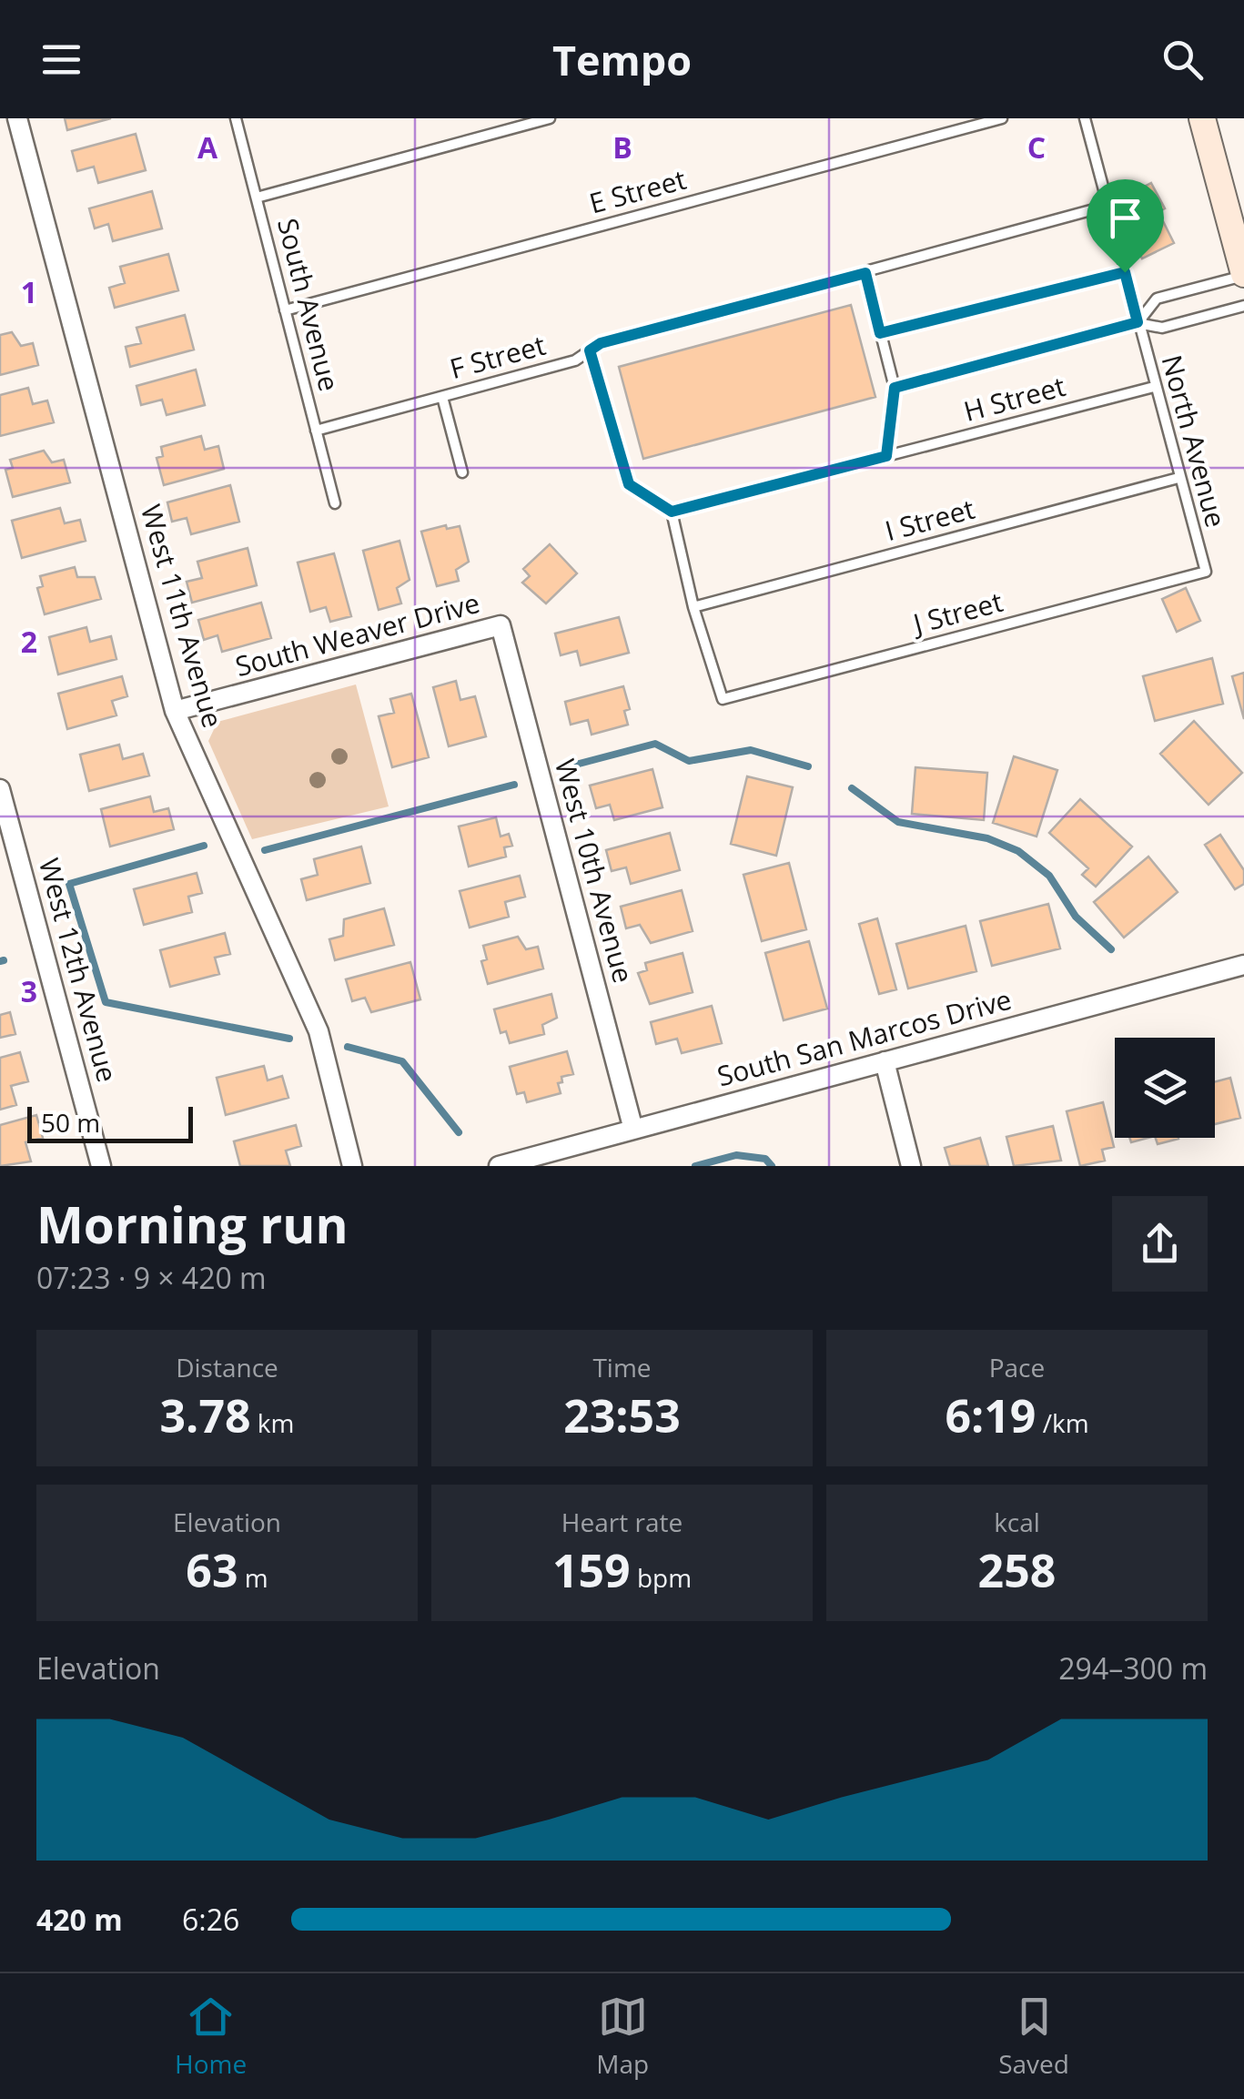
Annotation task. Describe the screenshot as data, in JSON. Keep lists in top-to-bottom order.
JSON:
{
  "streets": {
    "street": [
      "West 11th Avenue",
      "South Weaver Drive",
      "West 10th Avenue",
      "West 12th Avenue",
      "South San Marcos Drive"
    ],
    "lane": [
      "E Street",
      "South Avenue",
      "F Street",
      "H Street",
      "North Avenue",
      "I Street",
      "J Street"
    ]
  },
  "crossings": [
    ["E Street", "South Avenue"],
    ["South Avenue", "F Street"],
    ["F Street", "North Avenue"],
    ["H Street", "North Avenue"],
    ["North Avenue", "I Street"],
    ["North Avenue", "J Street"],
    ["I Street", "J Street"],
    ["West 11th Avenue", "South Weaver Drive"],
    ["South Weaver Drive", "West 10th Avenue"],
    ["West 10th Avenue", "South San Marcos Drive"]
  ],
  "scale_bar": "50 m",
  "page": {
    "header": "Tempo",
    "scale": "50 m",
    "heading": ["Morning run", "07:23 · 9 × 420 m"],
    "stats": [
      ["Distance", "3.78 km"],
      ["Time", "23:53"],
      ["Pace", "6:19 /km"],
      ["Elevation", "63 m"],
      ["Heart rate", "159 bpm"],
      ["kcal", "258"]
    ],
    "chart": ["Elevation", "294–300 m"],
    "list": [
      {
        "name": "420 m",
        "note": "6:26"
      }
    ],
    "tabs": ["Home", "Map", "Saved"]
  },
  "grid": {
    "columns": ["A", "B", "C"],
    "rows": ["1", "2", "3"]
  }
}
